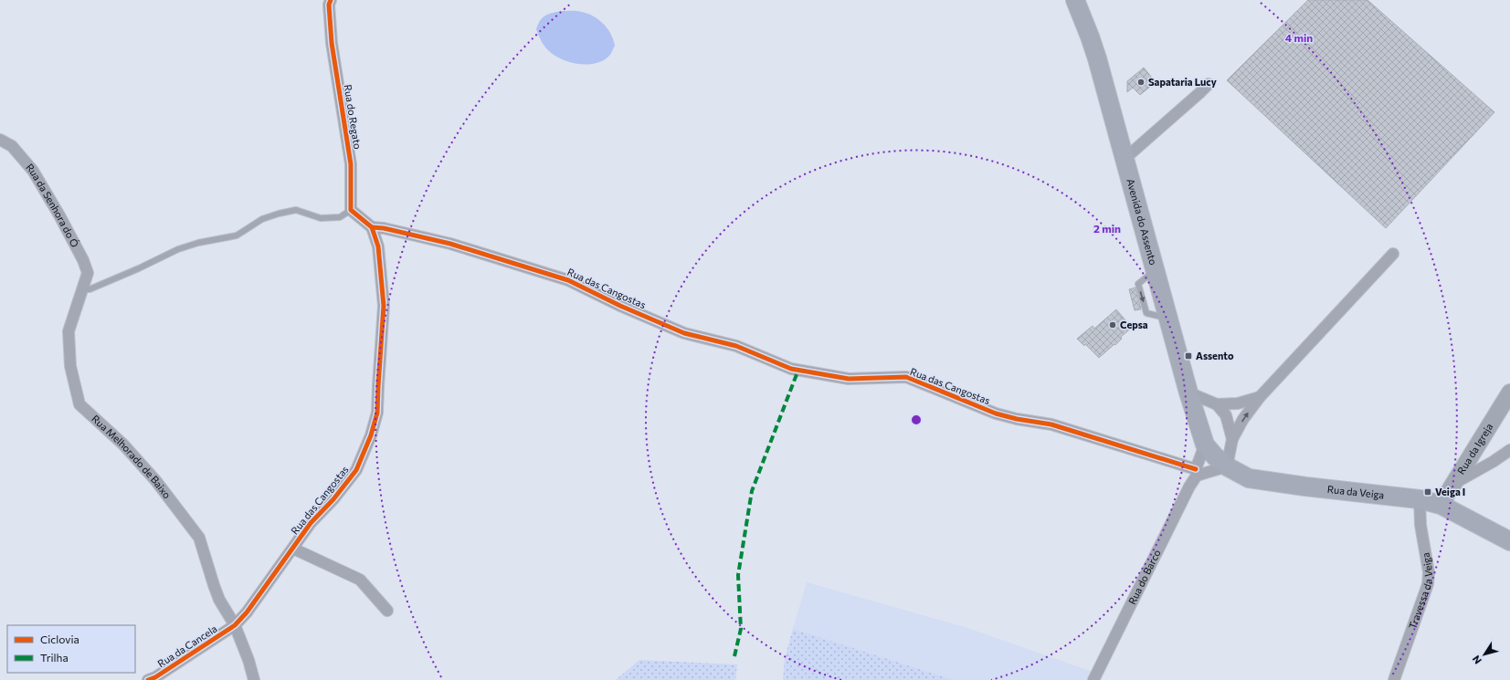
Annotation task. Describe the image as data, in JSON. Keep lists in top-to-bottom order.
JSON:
{
  "streets": {
    "main road": ["Avenida do Assento", "Rua da Veiga"],
    "street": [
      "Rua do Regato",
      "Rua da Senhora do Ó",
      "Rua das Cangostas",
      "Rua da Igreja",
      "Rua Melhorado de Baixo",
      "Rua do Barco",
      "Travessa da Veiga",
      "Rua da Cancela"
    ]
  },
  "crossings": [
    ["Rua da Senhora do Ó", "Rua Melhorado de Baixo"],
    ["Avenida do Assento", "Rua da Veiga"],
    ["Avenida do Assento", "Rua do Barco"],
    ["Rua das Cangostas", "Rua Melhorado de Baixo"],
    ["Rua das Cangostas", "Rua do Barco"],
    ["Rua das Cangostas", "Rua da Cancela"],
    ["Rua da Igreja", "Rua da Veiga"],
    ["Rua Melhorado de Baixo", "Rua da Cancela"],
    ["Rua da Veiga", "Rua do Barco"],
    ["Rua da Veiga", "Travessa da Veiga"]
  ],
  "places": {
    "other": ["Sapataria Lucy", "Cepsa"],
    "transit": ["Assento", "Veiga I"]
  },
  "legend": ["Ciclovia", "Trilha"],
  "north": "bottom left",
  "rings": ["4 min", "2 min"]
}
